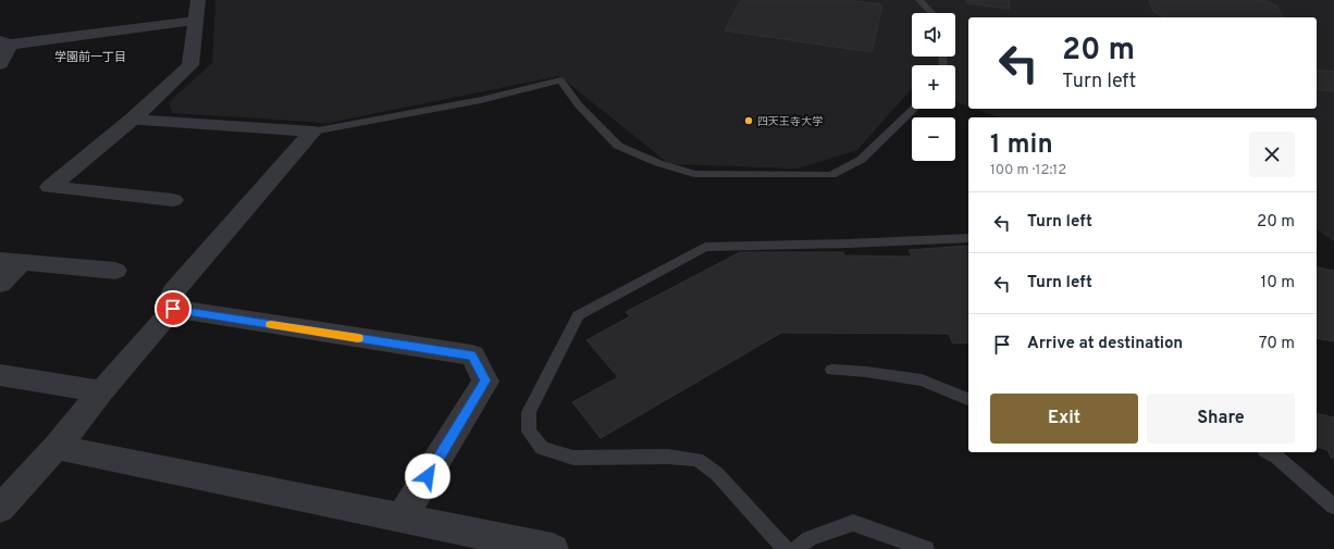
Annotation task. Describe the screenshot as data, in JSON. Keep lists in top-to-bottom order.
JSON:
{
  "districts": ["学園前一丁目"],
  "places": ["四天王寺大学"],
  "page": {
    "map_buttons": ["+", "−"],
    "turn": ["20 m", "Turn left"],
    "heading": ["1 min", "100 m · 12:12"],
    "list": [
      {
        "name": "Turn left",
        "value": "20 m"
      },
      {
        "name": "Turn left",
        "value": "10 m"
      },
      {
        "name": "Arrive at destination",
        "value": "70 m"
      }
    ],
    "buttons": ["Exit", "Share"]
  }
}
